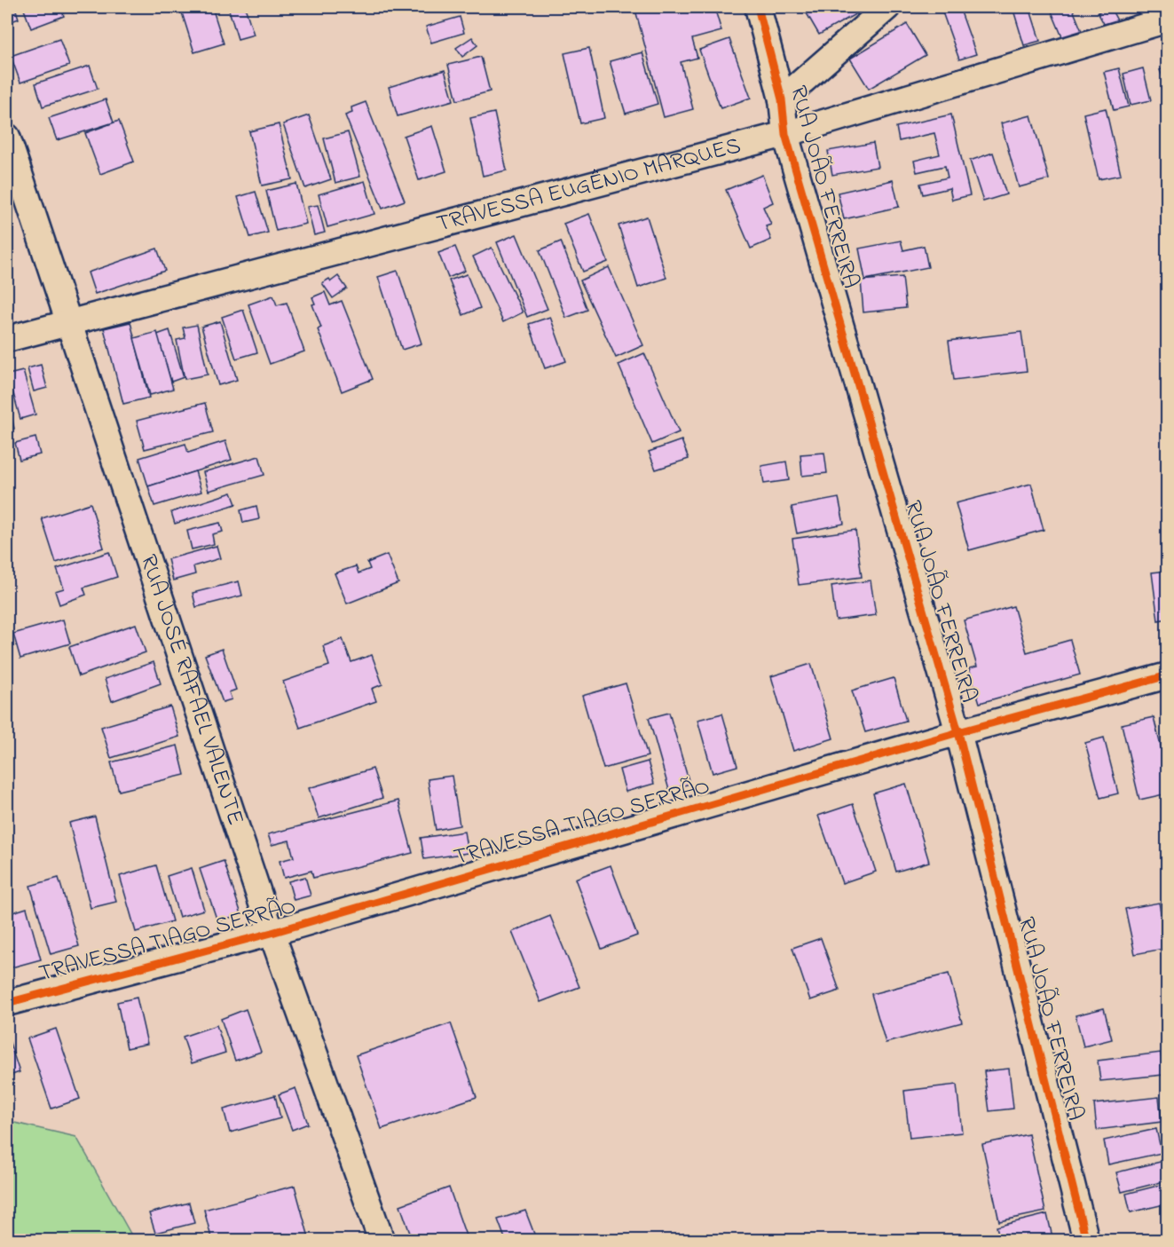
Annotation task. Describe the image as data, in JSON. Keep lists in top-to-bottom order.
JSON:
{
  "streets": {
    "street": [
      "TRAVESSA EUGÊNIO MARQUES",
      "RUA JOÃO FERREIRA",
      "RUA JOSÉ RAFAEL VALENTE",
      "TRAVESSA TIAGO SERRÃO"
    ]
  },
  "crossings": [
    ["TRAVESSA EUGÊNIO MARQUES", "RUA JOÃO FERREIRA"],
    ["TRAVESSA EUGÊNIO MARQUES", "RUA JOSÉ RAFAEL VALENTE"],
    ["RUA JOÃO FERREIRA", "TRAVESSA TIAGO SERRÃO"],
    ["RUA JOSÉ RAFAEL VALENTE", "TRAVESSA TIAGO SERRÃO"]
  ]
}
